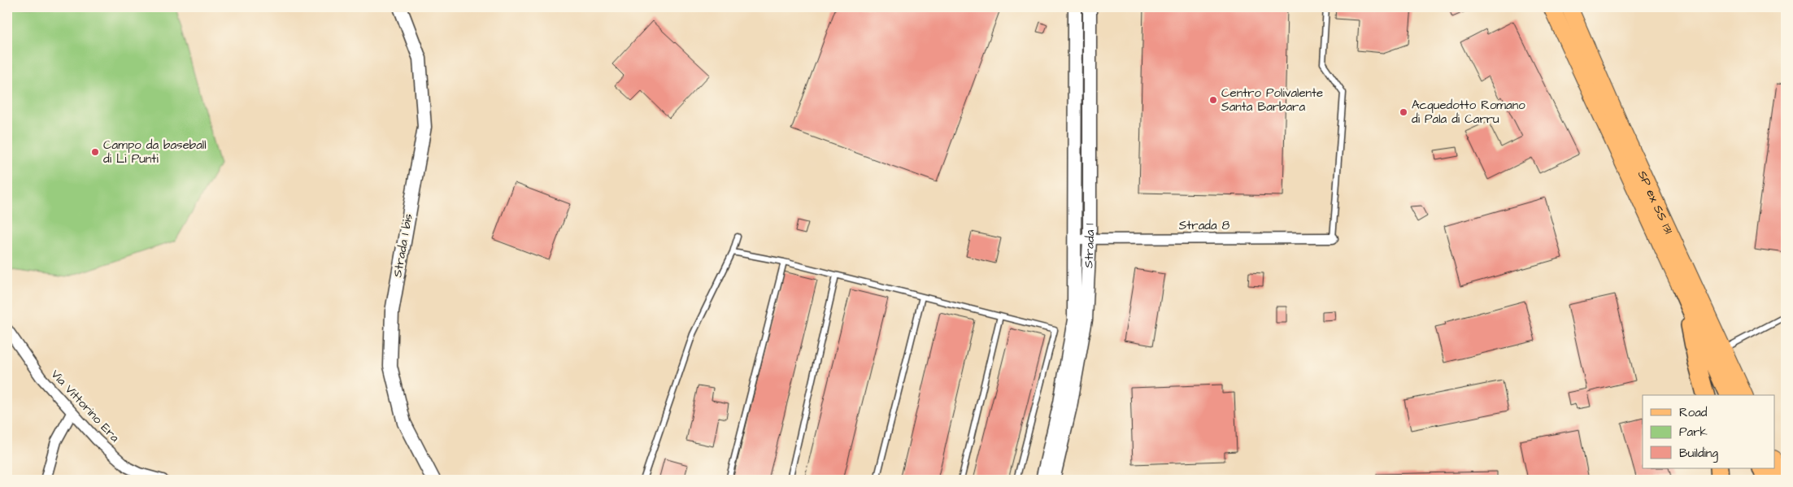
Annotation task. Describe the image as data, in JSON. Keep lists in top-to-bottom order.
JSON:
{
  "streets": {
    "main road": ["SP ex SS 131"],
    "street": [
      "Strada 8",
      "Strada 1 bis",
      "Strada 1",
      "Via Vittorino Era"
    ]
  },
  "crossings": [
    ["Strada 8", "Strada 1"]
  ],
  "places": ["Centro Polivalente Santa Barbara", "Acquedotto Romano di Pala di Carru", "Campo da baseball di Li Punti"],
  "legend": ["Road", "Park", "Building"]
}
